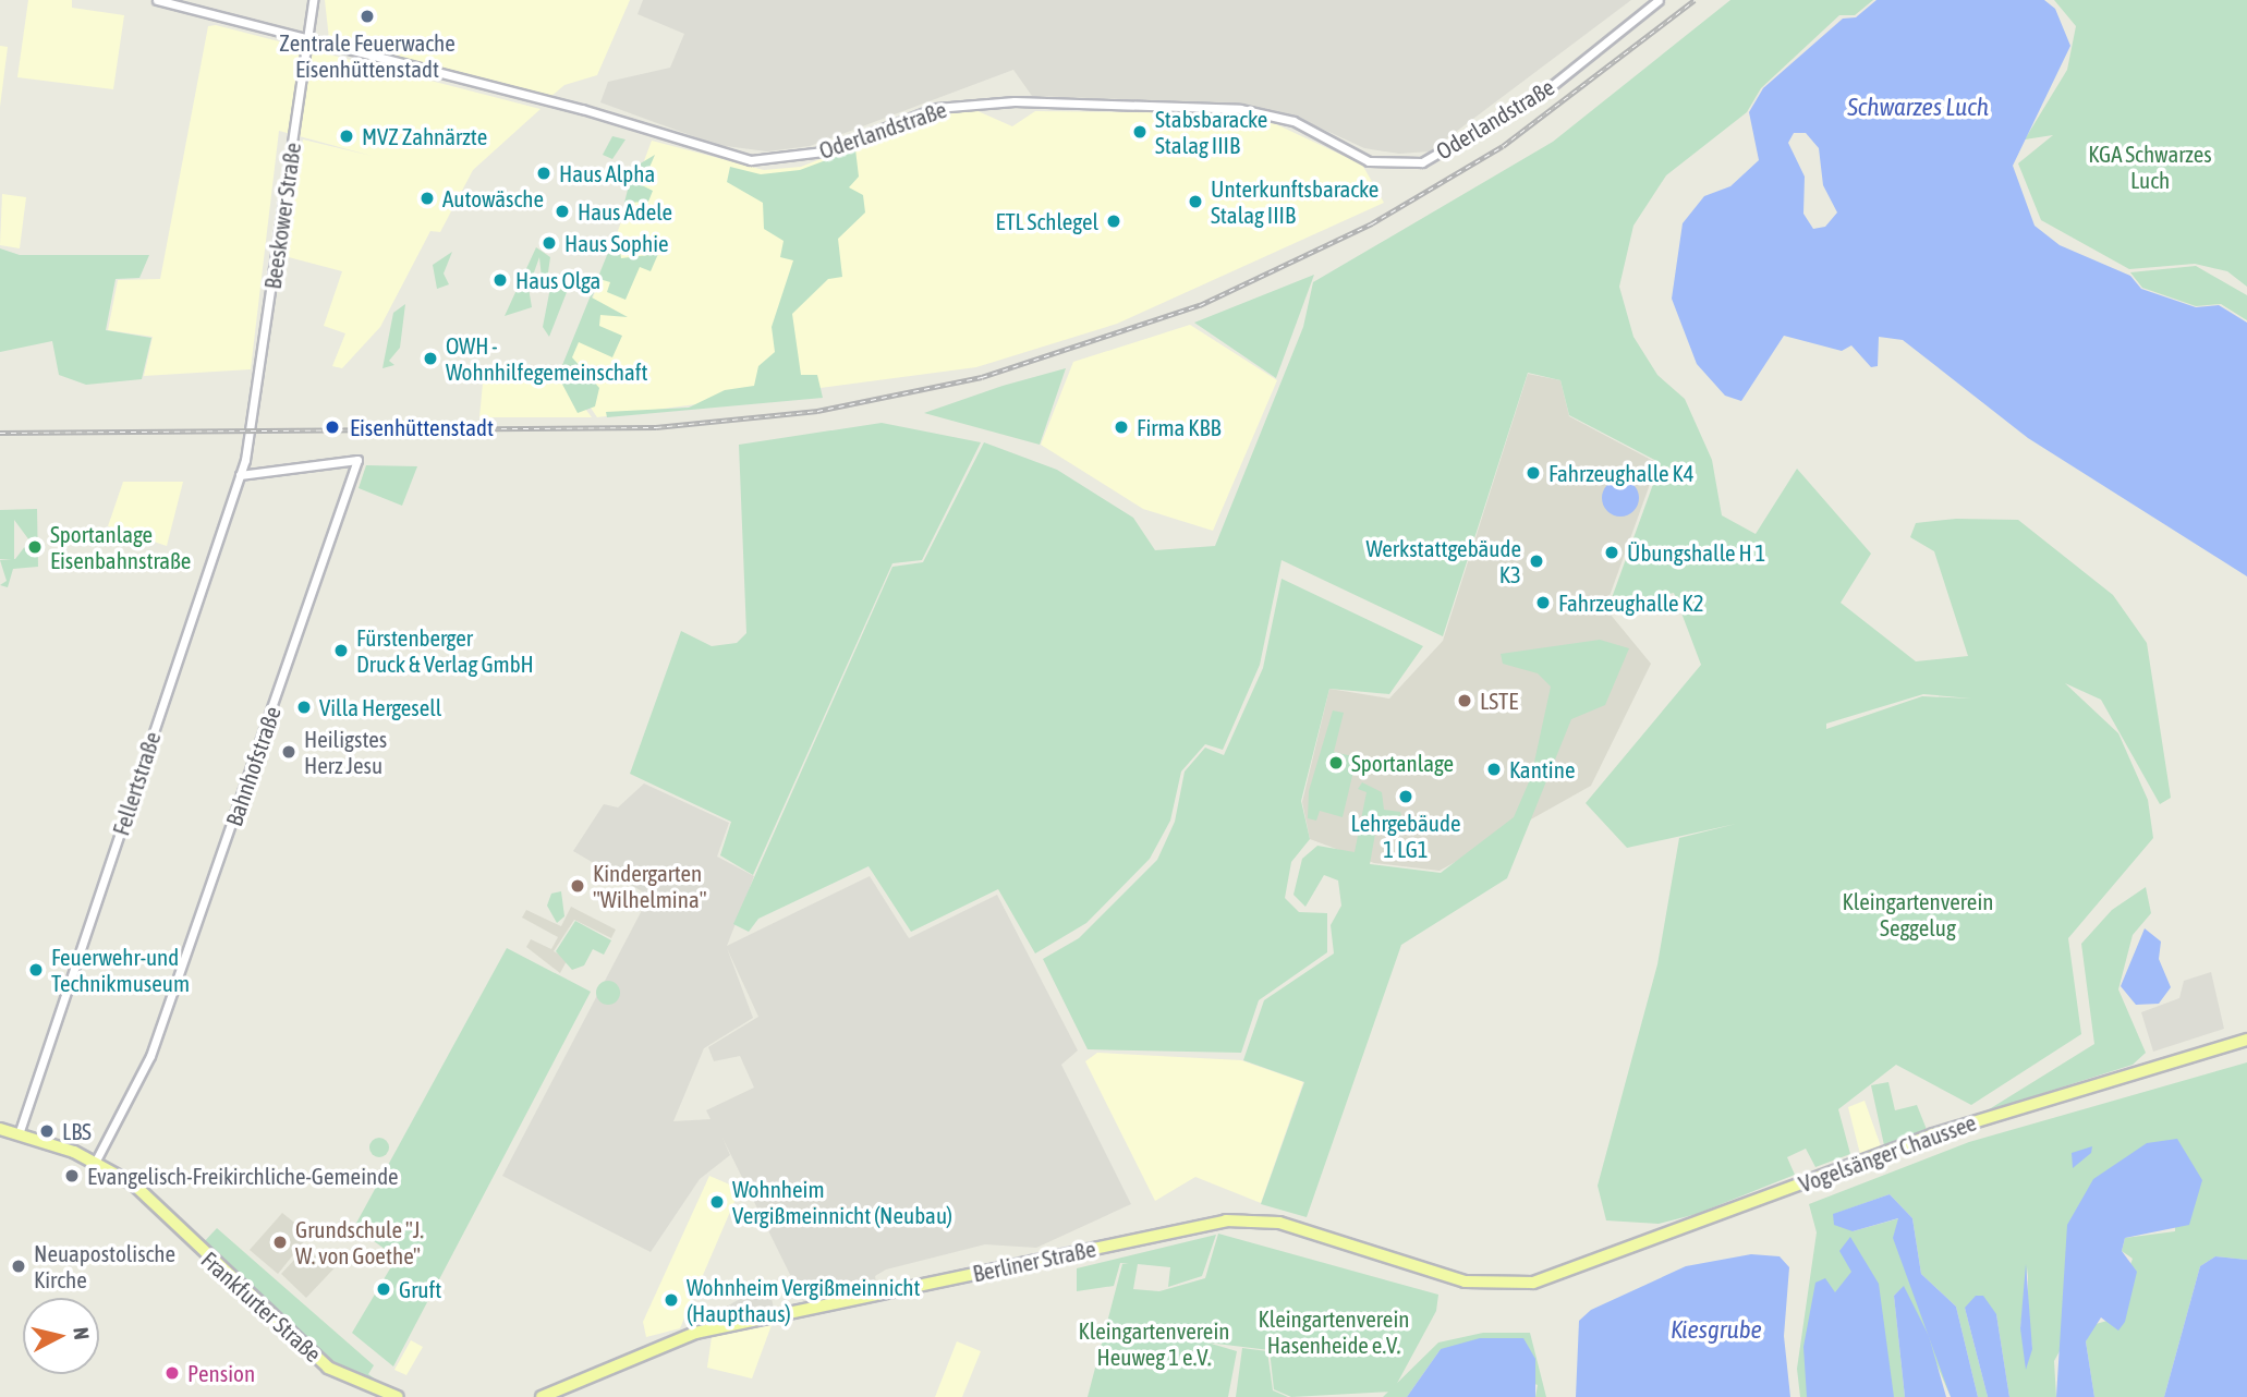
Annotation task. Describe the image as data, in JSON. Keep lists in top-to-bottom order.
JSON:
{
  "streets": {
    "main road": ["Vogelsänger Chaussee", "Berliner Straße", "Frankfurter Straße"],
    "street": [
      "Oderlandstraße",
      "Beeskower Straße",
      "Bahnhofstraße",
      "Fellertstraße"
    ]
  },
  "crossings": [
    ["Oderlandstraße", "Beeskower Straße"],
    ["Beeskower Straße", "Fellertstraße"],
    ["Bahnhofstraße", "Fellertstraße"],
    ["Bahnhofstraße", "Frankfurter Straße"],
    ["Fellertstraße", "Frankfurter Straße"],
    ["Vogelsänger Chaussee", "Berliner Straße"]
  ],
  "water": ["Schwarzes Luch", "Kiesgrube"],
  "parks": [
    "KGA Schwarzes Luch",
    "Kleingartenverein Seggelug",
    "Kleingartenverein Hasenheide e.V.",
    "Kleingartenverein Heuweg 1 e.V."
  ],
  "places": [
    "Zentrale Feuerwache Eisenhüttenstadt",
    "Stabsbaracke Stalag IIIB",
    "MVZ Zahnärzte",
    "Haus Alpha",
    "Autowäsche",
    "Unterkunftsbaracke Stalag IIIB",
    "Haus Adele",
    "ETL Schlegel",
    "Haus Sophie",
    "Haus Olga",
    "OWH - Wohnhilfegemeinschaft",
    "Eisenhüttenstadt",
    "Firma KBB",
    "Fahrzeughalle K4",
    "Sportanlage Eisenbahnstraße",
    "Übungshalle H 1",
    "Werkstattgebäude K3",
    "Fahrzeughalle K2",
    "Fürstenberger Druck & Verlag GmbH",
    "LSTE",
    "Villa Hergesell",
    "Heiligstes Herz Jesu",
    "Sportanlage",
    "Kantine",
    "Lehrgebäude 1 LG1",
    "Kindergarten \"Wilhelmina\"",
    "Feuerwehr-und Technikmuseum",
    "LBS",
    "Evangelisch-Freikirchliche-Gemeinde",
    "Wohnheim Vergißmeinnicht (Neubau)",
    "Grundschule \"J. W. von Goethe\"",
    "Neuapostolische Kirche",
    "Gruft",
    "Wohnheim Vergißmeinnicht (Haupthaus)",
    "Pension"
  ],
  "north": "right"
}
